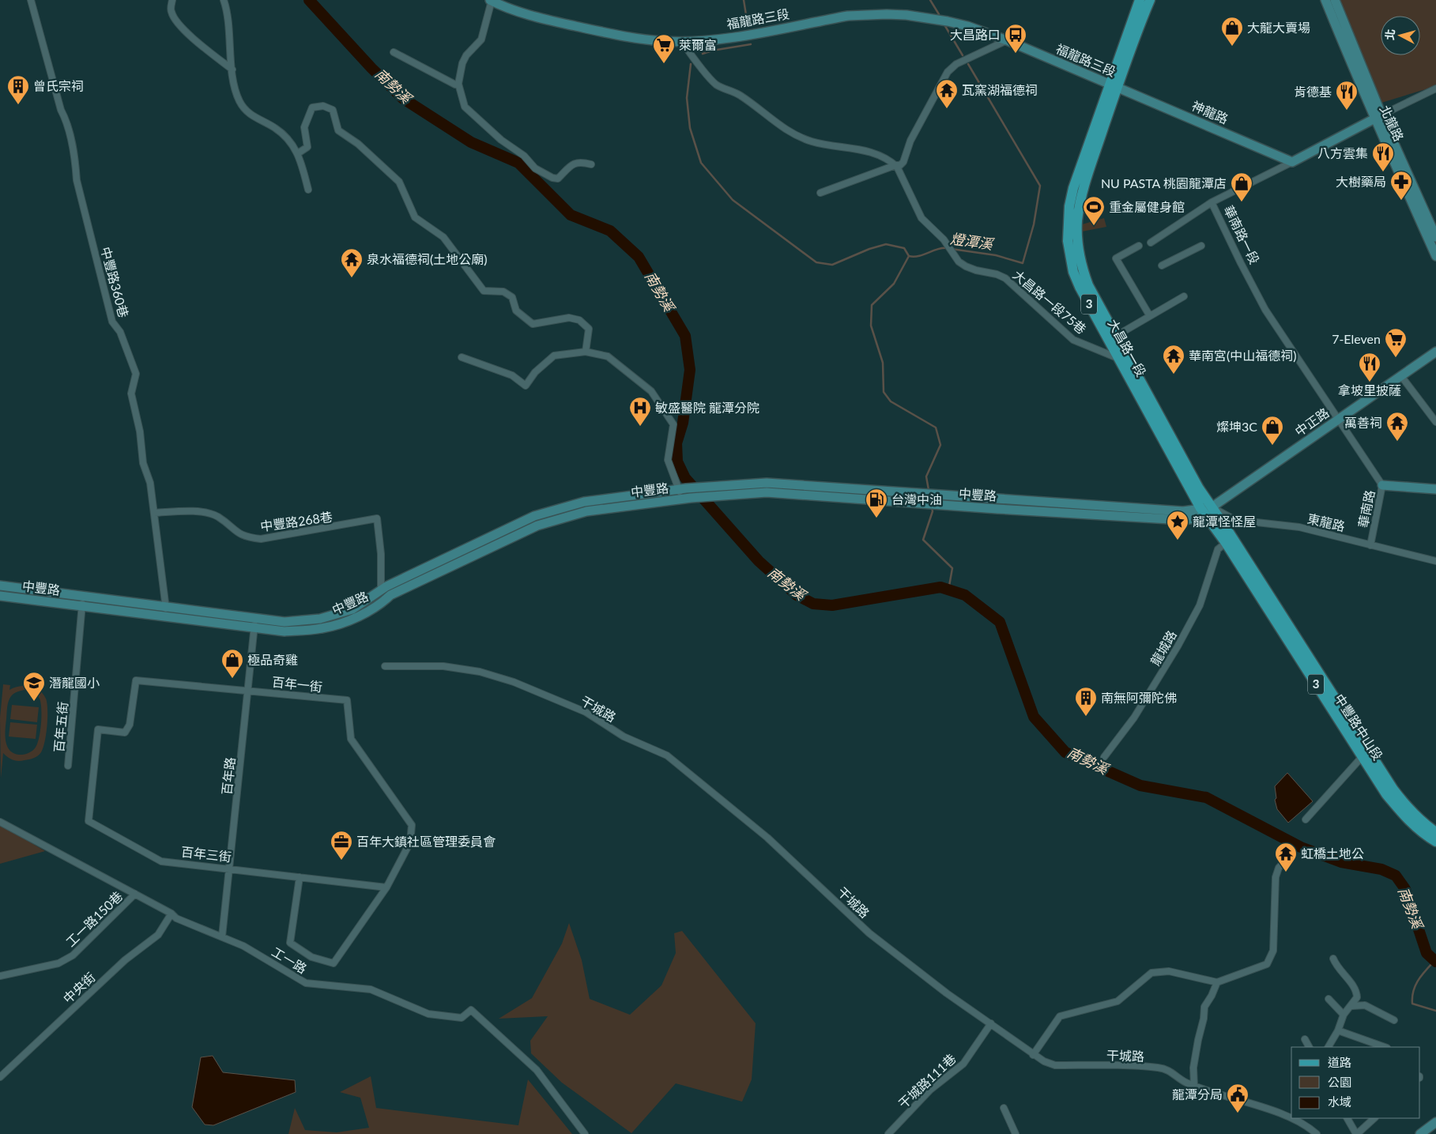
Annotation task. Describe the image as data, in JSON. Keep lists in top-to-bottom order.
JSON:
{
  "streets": {
    "main road": [
      "福龍路三段",
      "神龍路",
      "北龍路",
      "華南路一段",
      "3",
      "大昌路一段",
      "中正路",
      "中豐路",
      "中豐路中山段"
    ],
    "street": [
      "中豐路360巷",
      "大昌路一段75巷",
      "華南路",
      "中豐路268巷",
      "東龍路",
      "龍城路",
      "百年一街",
      "干城路",
      "百年五街",
      "百年路",
      "百年三街",
      "工一路150巷",
      "工一路",
      "中央街",
      "干城路111巷"
    ]
  },
  "crossings": [
    ["福龍路三段", "神龍路"],
    ["福龍路三段", "大昌路一段"],
    ["神龍路", "華南路一段"],
    ["神龍路", "大昌路一段"],
    ["北龍路", "華南路一段"],
    ["華南路一段", "中正路"],
    ["華南路一段", "華南路"],
    ["中豐路360巷", "中豐路"],
    ["中豐路360巷", "中豐路268巷"],
    ["大昌路一段75巷", "大昌路一段"],
    ["大昌路一段", "中正路"],
    ["大昌路一段", "中豐路"],
    ["大昌路一段", "東龍路"],
    ["大昌路一段", "中豐路中山段"],
    ["中正路", "中豐路"],
    ["中正路", "華南路"],
    ["中正路", "東龍路"],
    ["中正路", "中豐路中山段"],
    ["中豐路", "中豐路268巷"],
    ["中豐路", "東龍路"],
    ["中豐路", "百年五街"],
    ["中豐路", "中豐路中山段"],
    ["中豐路", "百年路"],
    ["華南路", "東龍路"],
    ["東龍路", "中豐路中山段"],
    ["龍城路", "中豐路中山段"],
    ["百年一街", "百年路"],
    ["百年一街", "百年三街"],
    ["干城路", "干城路111巷"],
    ["百年路", "百年三街"],
    ["百年路", "工一路"],
    ["工一路150巷", "工一路"],
    ["工一路", "中央街"]
  ],
  "water": ["南勢溪", "燈潭溪"],
  "places": {
    "shop": [
      "大龍大賣場",
      "NU PASTA 桃園龍潭店",
      "燦坤3C",
      "極品奇雞"
    ],
    "bus stop": ["大昌路口"],
    "supermarket": ["萊爾富", "7-Eleven"],
    "building": ["曾氏宗祠", "南無阿彌陀佛"],
    "temple": [
      "瓦窯湖福德祠",
      "泉水福德祠(土地公廟)",
      "華南宮(中山福德祠)",
      "萬善祠",
      "虹橋土地公"
    ],
    "restaurant": ["肯德基", "八方雲集", "拿坡里披薩"],
    "pharmacy": ["大樹藥局"],
    "sports": ["重金屬健身館"],
    "hospital": ["敏盛醫院 龍潭分院"],
    "fuel station": ["台灣中油"],
    "place": ["龍潭怪怪屋"],
    "school or university": ["潛龍國小"],
    "office": ["百年大鎮社區管理委員會"],
    "public building": ["龍潭分局"]
  },
  "legend": ["道路", "公園", "水域"],
  "north": "left"
}
